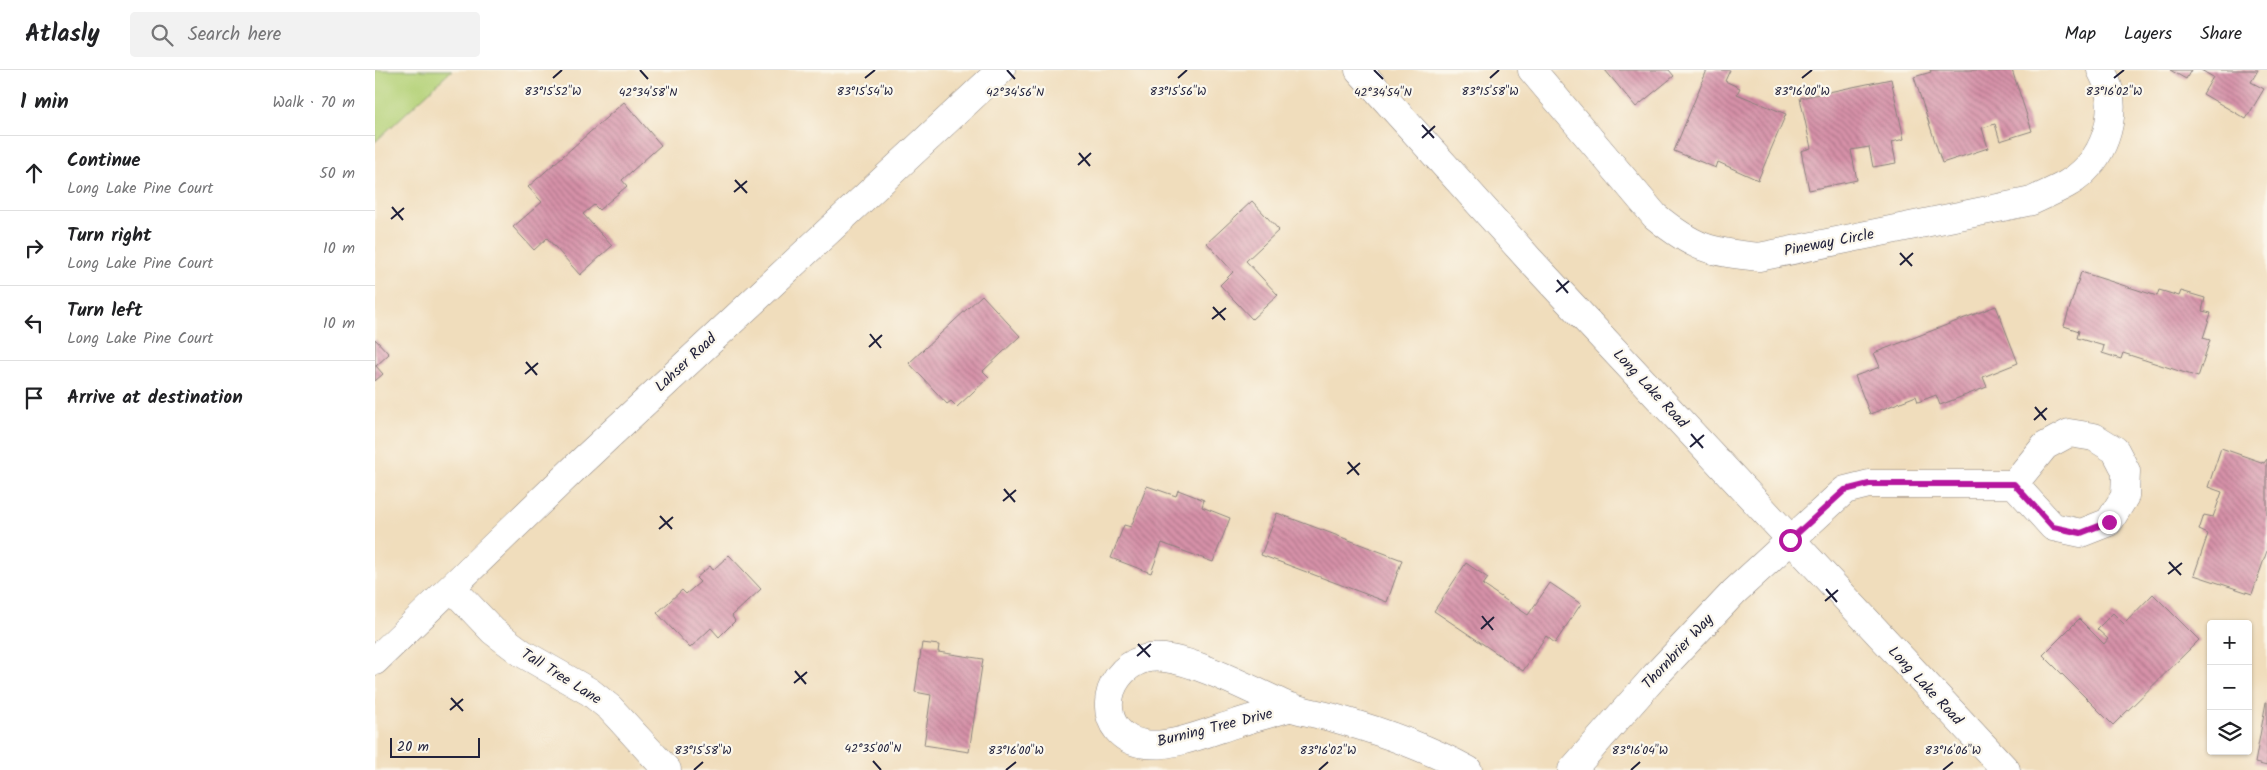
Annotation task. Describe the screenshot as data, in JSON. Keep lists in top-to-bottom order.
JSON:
{
  "streets": {
    "street": [
      "Pineway Circle",
      "Lahser Road",
      "Long Lake Road",
      "Thornbrier Way",
      "Tall Tree Lane",
      "Burning Tree Drive"
    ]
  },
  "crossings": [
    ["Lahser Road", "Tall Tree Lane"],
    ["Long Lake Road", "Thornbrier Way"]
  ],
  "scale_bar": "20 m",
  "page": {
    "header": "Atlasly",
    "search": "Search here",
    "nav": ["Map", "Layers", "Share"],
    "heading": ["1 min", "Walk · 70 m"],
    "list": [
      ["Continue", "Long Lake Pine Court", "50 m"],
      ["Turn right", "Long Lake Pine Court", "10 m"],
      ["Turn left", "Long Lake Pine Court", "10 m"],
      "Arrive at destination"
    ],
    "map_buttons": ["+", "−"],
    "scale": "20 m"
  },
  "coordinates": [
    "83°15'52\"W",
    "83°15'54\"W",
    "83°15'56\"W",
    "83°15'58\"W",
    "83°16'00\"W",
    "83°16'02\"W",
    "42°34'56\"N",
    "42°34'58\"N",
    "42°34'54\"N",
    "42°35'00\"N",
    "83°16'04\"W",
    "83°16'06\"W"
  ]
}
